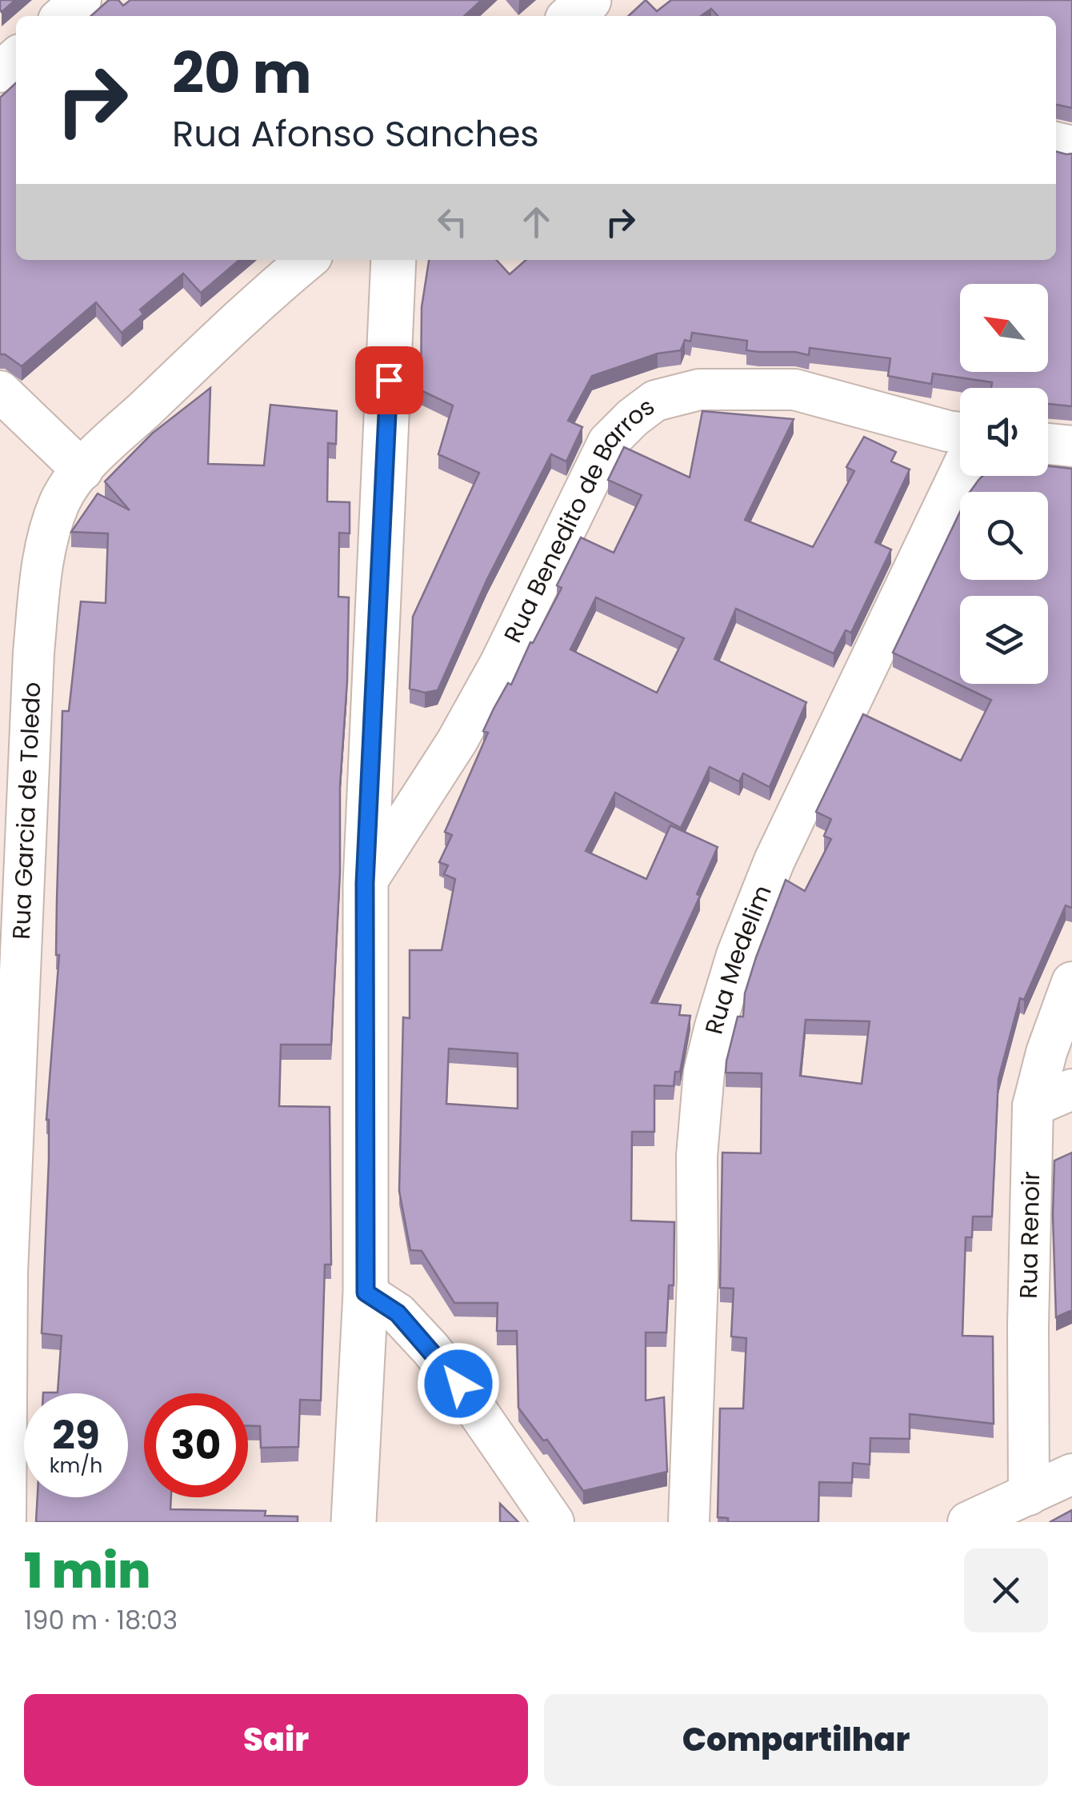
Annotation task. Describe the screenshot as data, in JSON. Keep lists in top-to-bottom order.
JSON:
{
  "streets": {
    "street": [
      "Rua Benedito de Barros",
      "Rua Garcia de Toledo",
      "Rua Medelim",
      "Rua Renoir"
    ]
  },
  "north": "top left",
  "page": {
    "turn": ["20 m", "Rua Afonso Sanches"],
    "speed": "29 km/h",
    "limit": "30",
    "heading": ["1 min", "190 m · 18:03"],
    "buttons": ["Sair", "Compartilhar"]
  }
}
